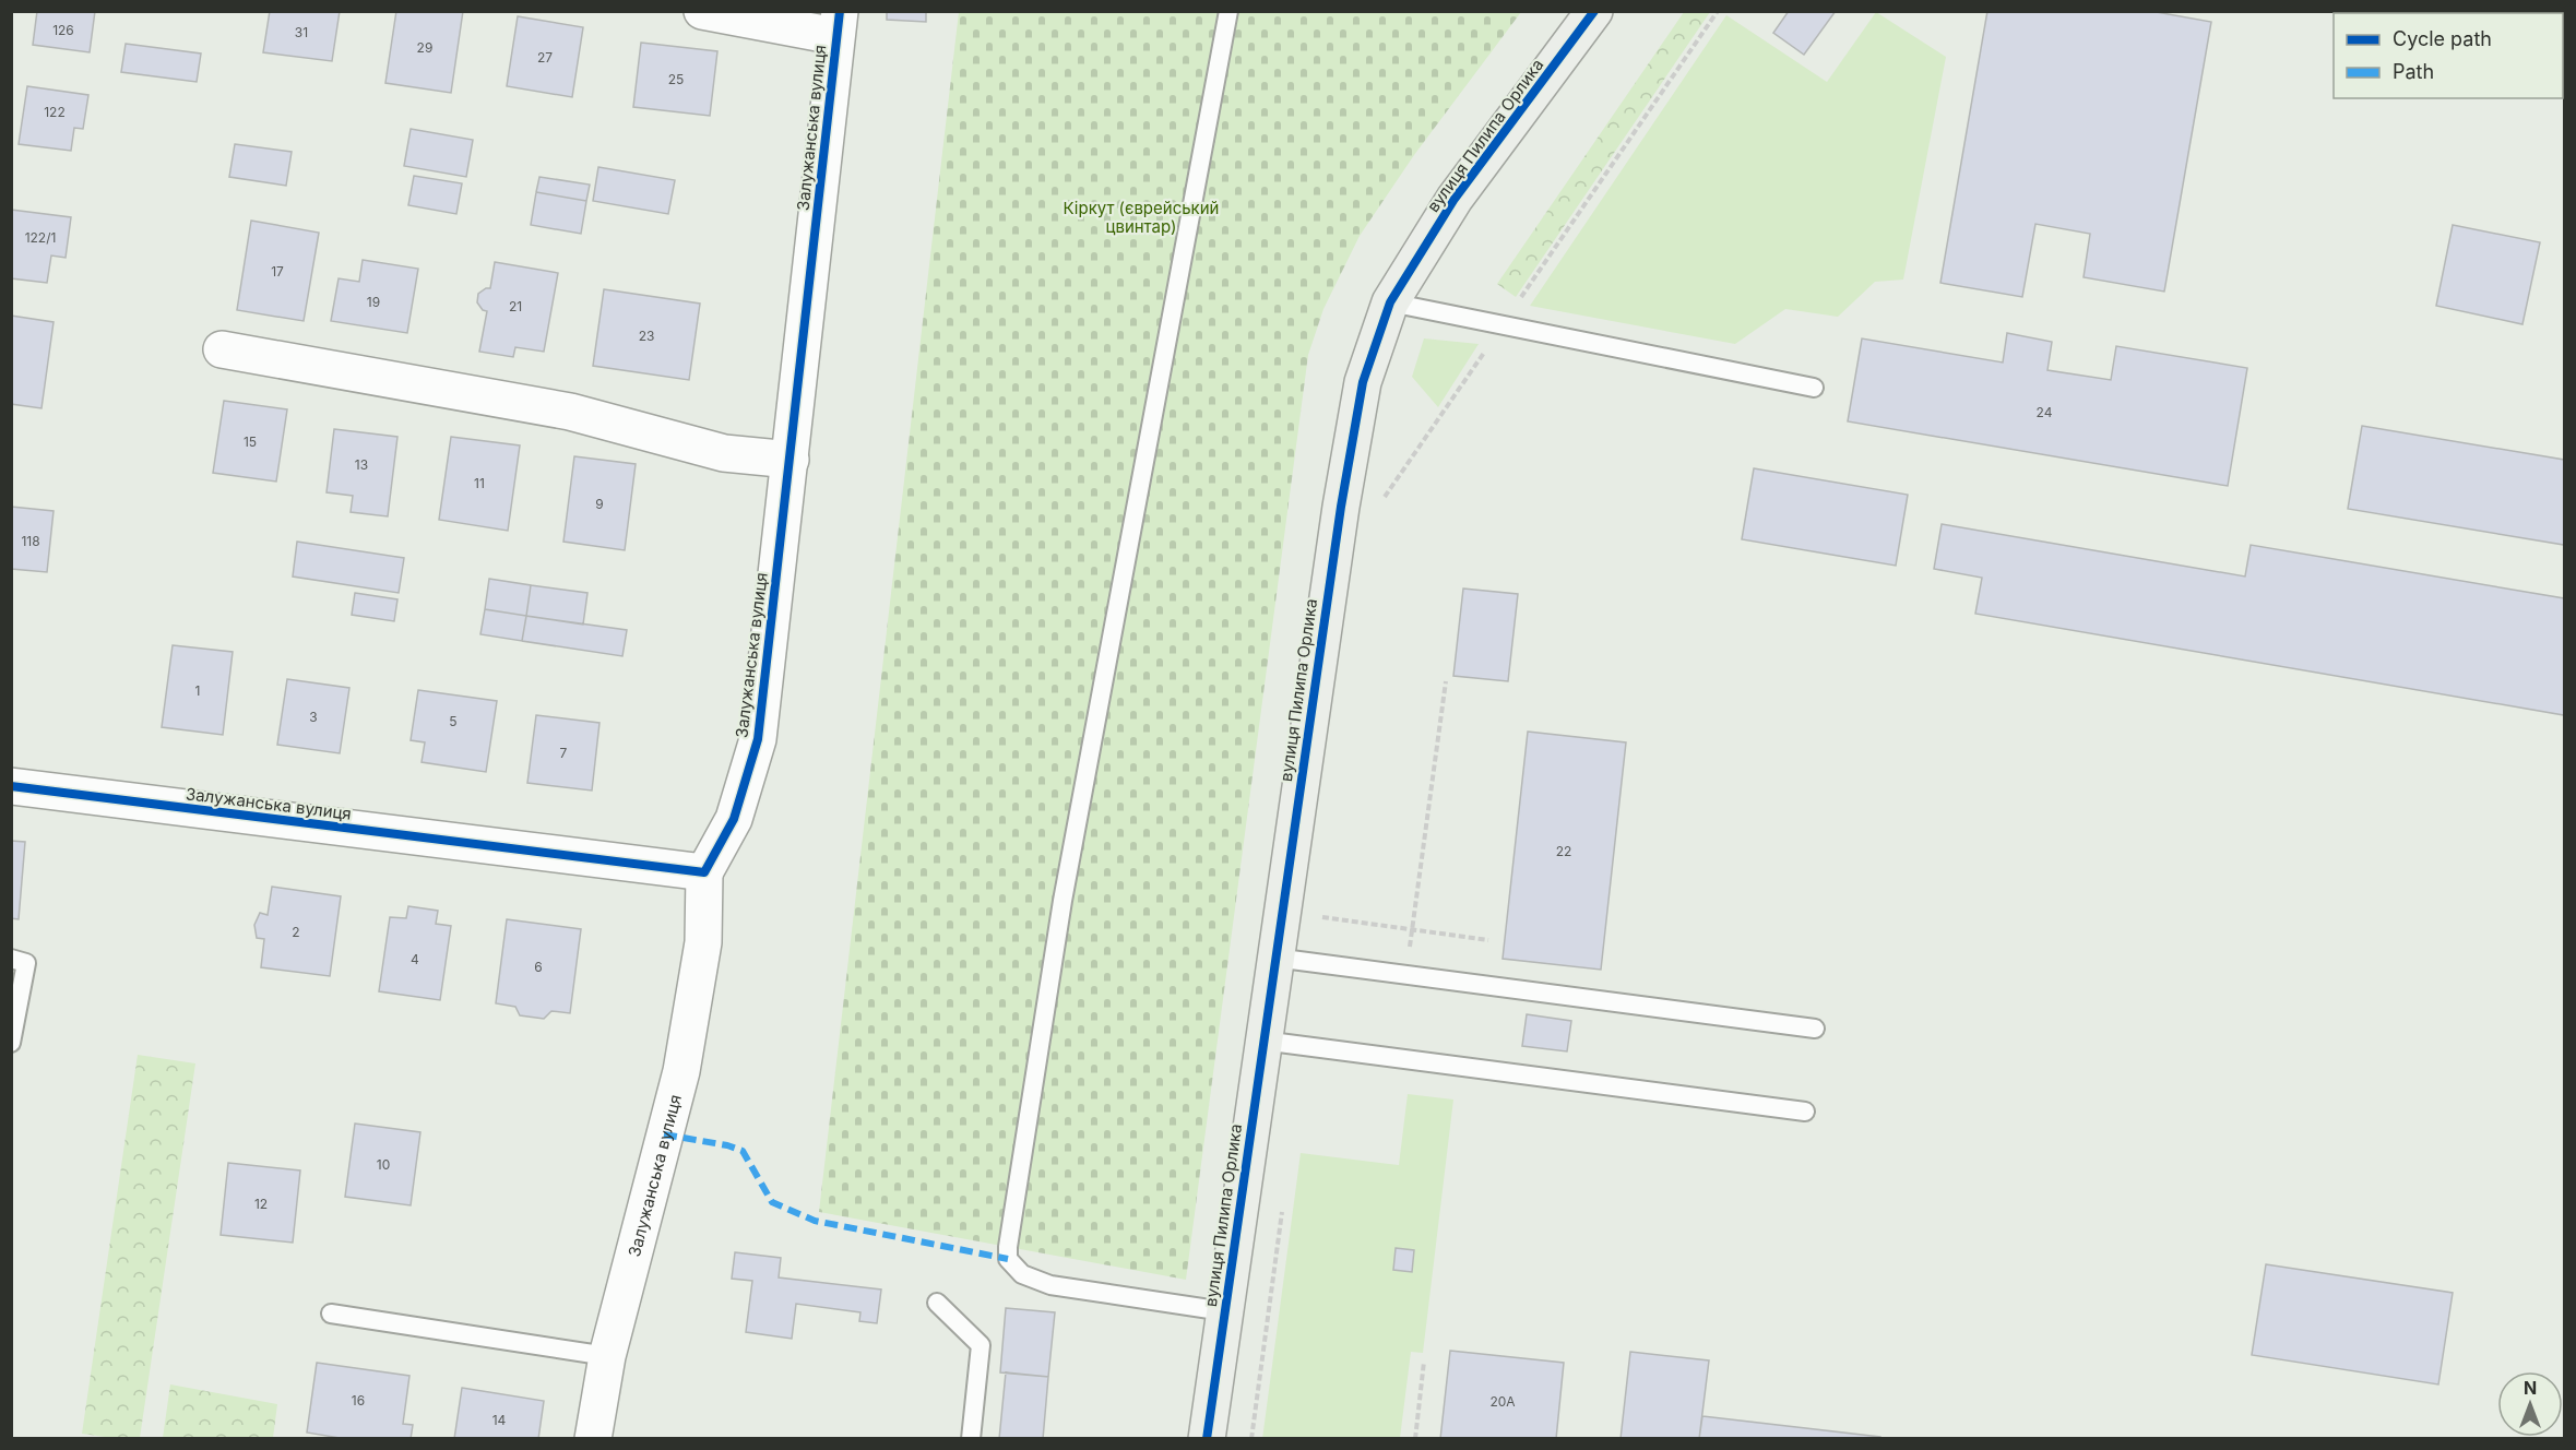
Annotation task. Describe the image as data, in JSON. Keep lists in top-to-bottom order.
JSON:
{
  "streets": {
    "main road": ["вулиця Пилипа Орлика"],
    "street": ["Залужанська вулиця"]
  },
  "parks": ["Кіркут (єврейський цвинтар)"],
  "house_numbers": [
    "126",
    "31",
    "29",
    "27",
    "25",
    "122",
    "122/1",
    "17",
    "19",
    "21",
    "23",
    "24",
    "15",
    "13",
    "11",
    "9",
    "118",
    "1",
    "3",
    "5",
    "7",
    "22",
    "2",
    "4",
    "6",
    "10",
    "12",
    "16",
    "20А",
    "14"
  ],
  "legend": ["Cycle path", "Path"],
  "north": "top"
}
